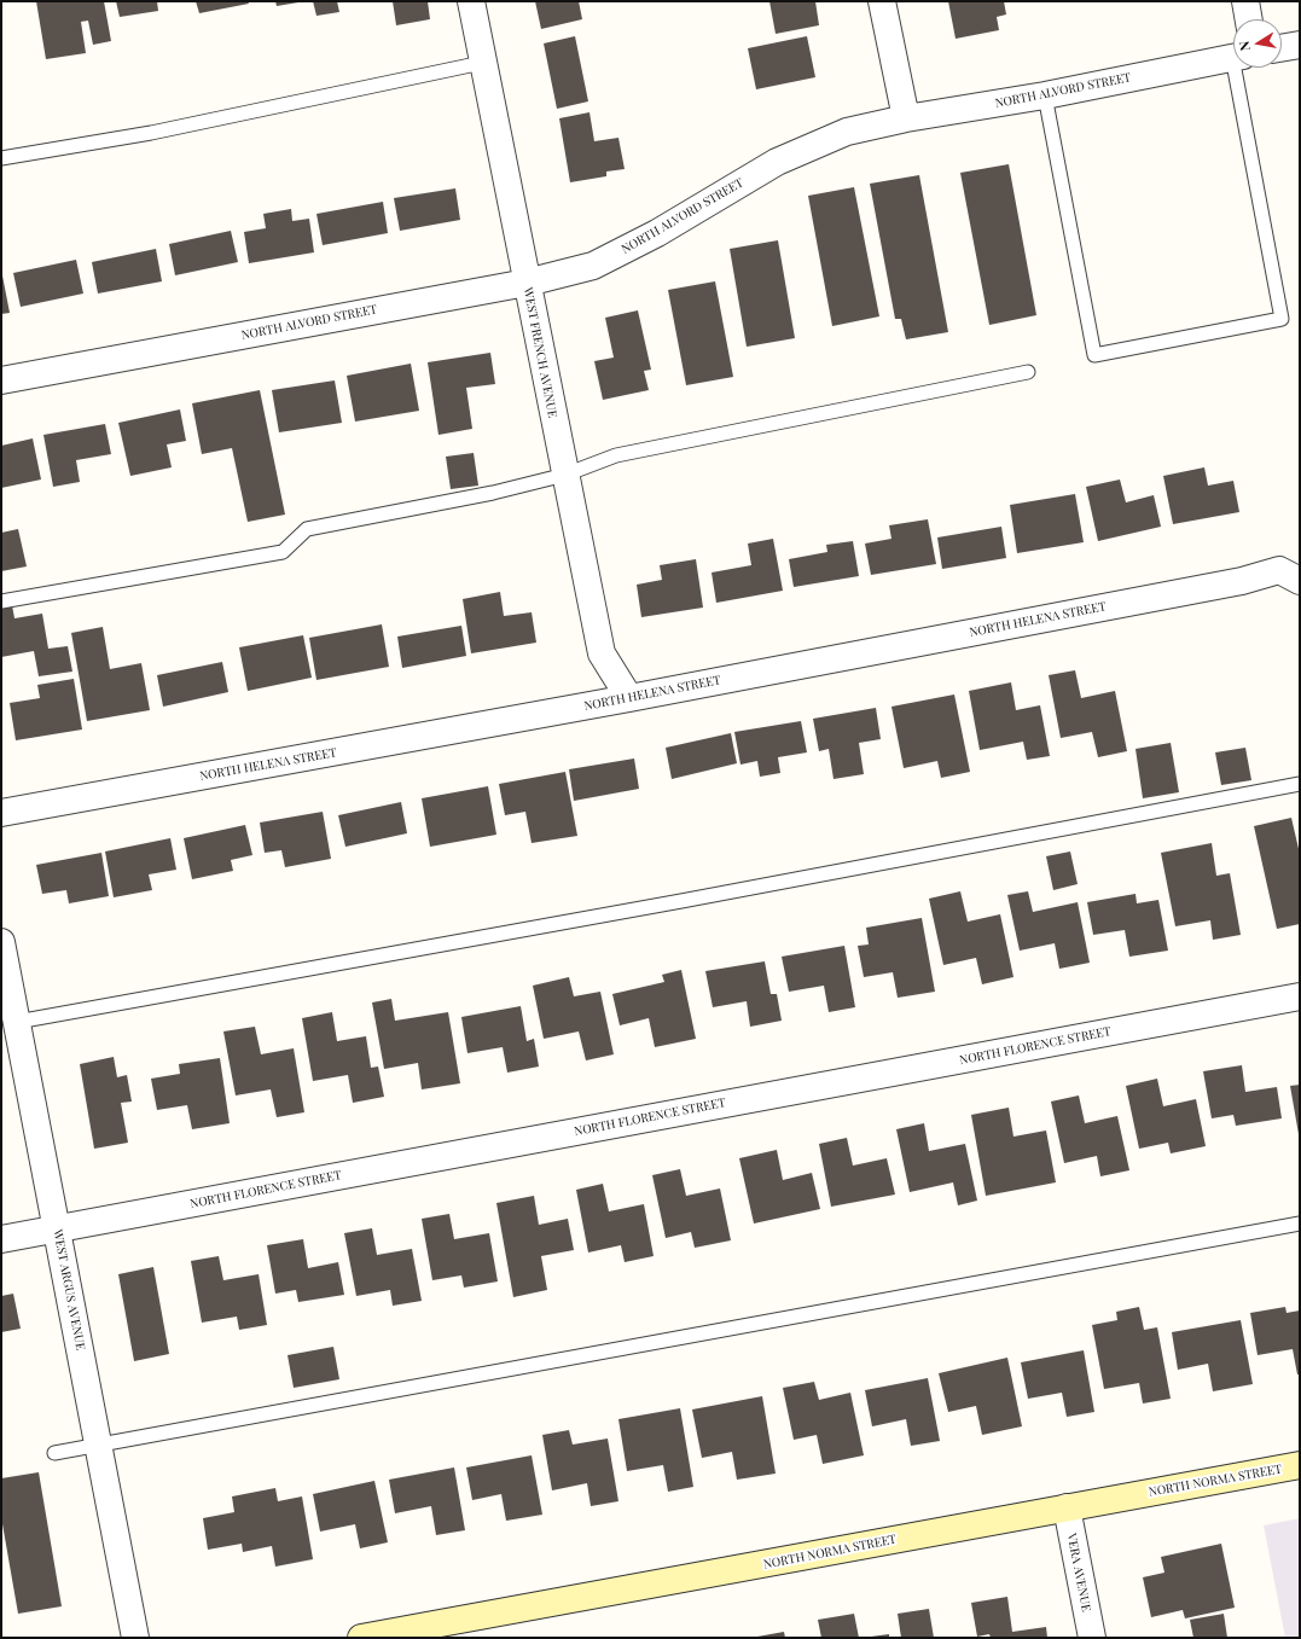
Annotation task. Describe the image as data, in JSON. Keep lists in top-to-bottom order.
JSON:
{
  "streets": {
    "main road": ["NORTH NORMA STREET"],
    "street": [
      "NORTH ALVORD STREET",
      "WEST FRENCH AVENUE",
      "NORTH HELENA STREET",
      "NORTH FLORENCE STREET",
      "WEST ARGUS AVENUE",
      "VERA AVENUE"
    ]
  },
  "crossings": [
    ["NORTH ALVORD STREET", "WEST FRENCH AVENUE"],
    ["WEST FRENCH AVENUE", "NORTH HELENA STREET"],
    ["NORTH FLORENCE STREET", "WEST ARGUS AVENUE"],
    ["NORTH NORMA STREET", "VERA AVENUE"]
  ],
  "north": "left"
}
